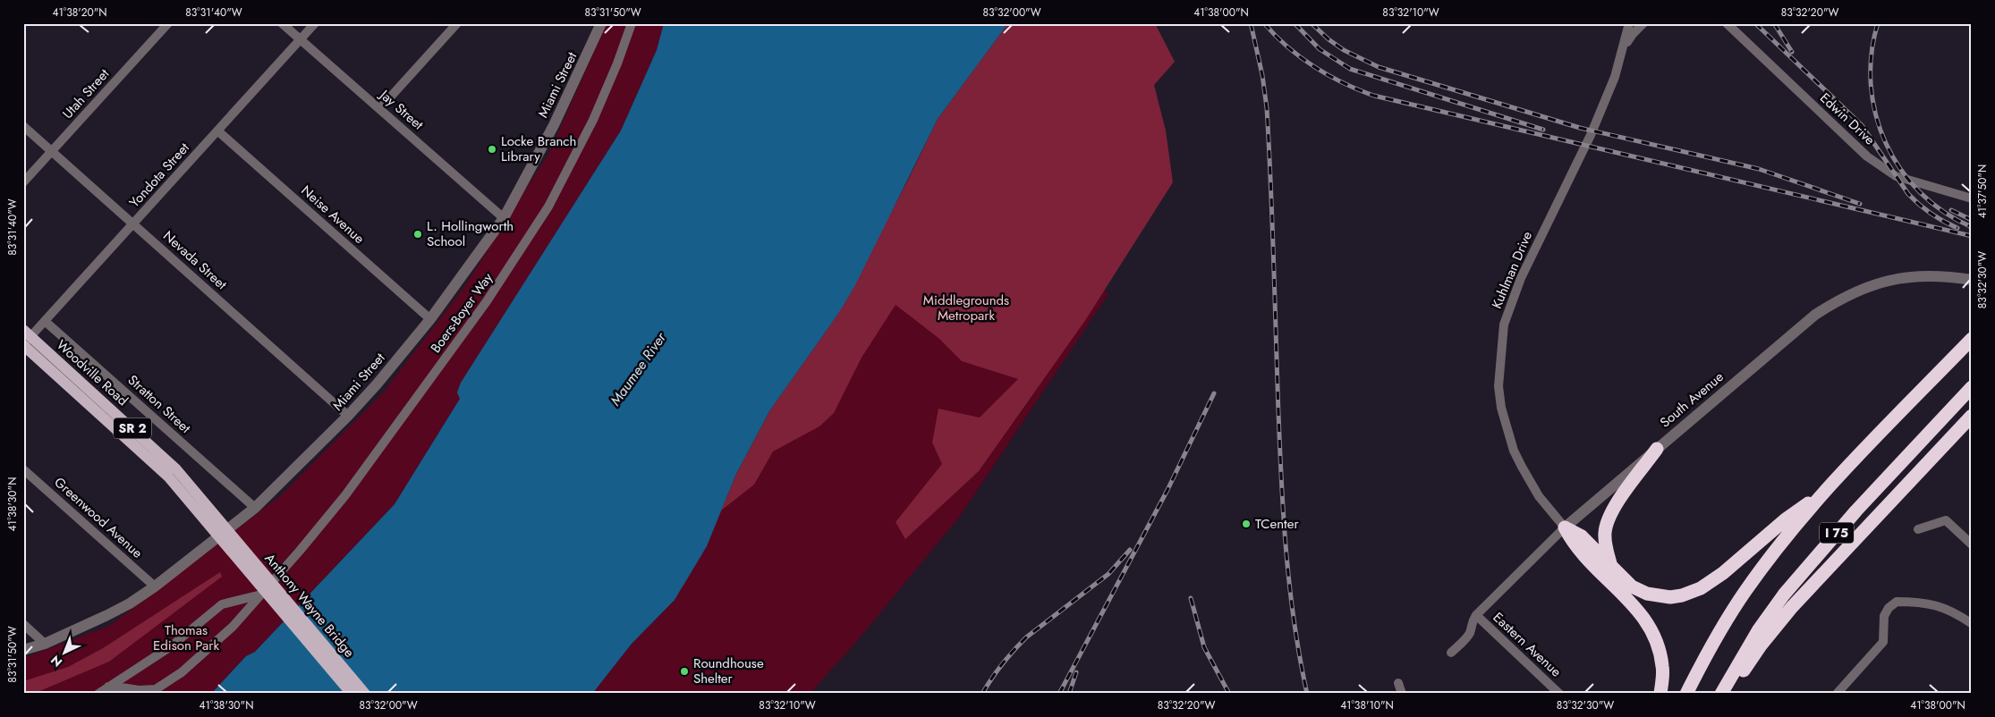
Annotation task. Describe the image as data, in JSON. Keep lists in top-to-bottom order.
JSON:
{
  "streets": {
    "highway": ["I 75"],
    "main road": ["Woodville Road", "SR 2", "Anthony Wayne Bridge"],
    "street": [
      "Miami Street",
      "Utah Street",
      "Jay Street",
      "Edwin Drive",
      "Yondota Street",
      "Neise Avenue",
      "Nevada Street",
      "Kuhlman Drive",
      "Boers-Boyer Way",
      "South Avenue",
      "Stratton Street",
      "Greenwood Avenue",
      "Eastern Avenue"
    ]
  },
  "crossings": [
    ["Miami Street", "Jay Street"],
    ["Miami Street", "Neise Avenue"],
    ["Miami Street", "Nevada Street"],
    ["Miami Street", "Stratton Street"],
    ["Miami Street", "Greenwood Avenue"],
    ["Utah Street", "Nevada Street"],
    ["Jay Street", "Yondota Street"],
    ["Yondota Street", "Neise Avenue"],
    ["Yondota Street", "Nevada Street"],
    ["Yondota Street", "Woodville Road"],
    ["Yondota Street", "Stratton Street"],
    ["Kuhlman Drive", "South Avenue"],
    ["Woodville Road", "Anthony Wayne Bridge"],
    ["South Avenue", "Eastern Avenue"]
  ],
  "water": ["Maumee River"],
  "parks": ["Middlegrounds Metropark", "Thomas Edison Park"],
  "places": [
    "Locke Branch Library",
    "L. Hollingworth School",
    "TCenter",
    "Roundhouse Shelter"
  ],
  "north": "bottom left",
  "coordinates": [
    "41°38'20\"N",
    "83°31'40\"W",
    "83°31'50\"W",
    "83°32'00\"W",
    "41°38'00\"N",
    "83°32'10\"W",
    "83°32'20\"W",
    "41°37'50\"N",
    "83°32'30\"W",
    "41°38'30\"N",
    "41°38'10\"N"
  ]
}
